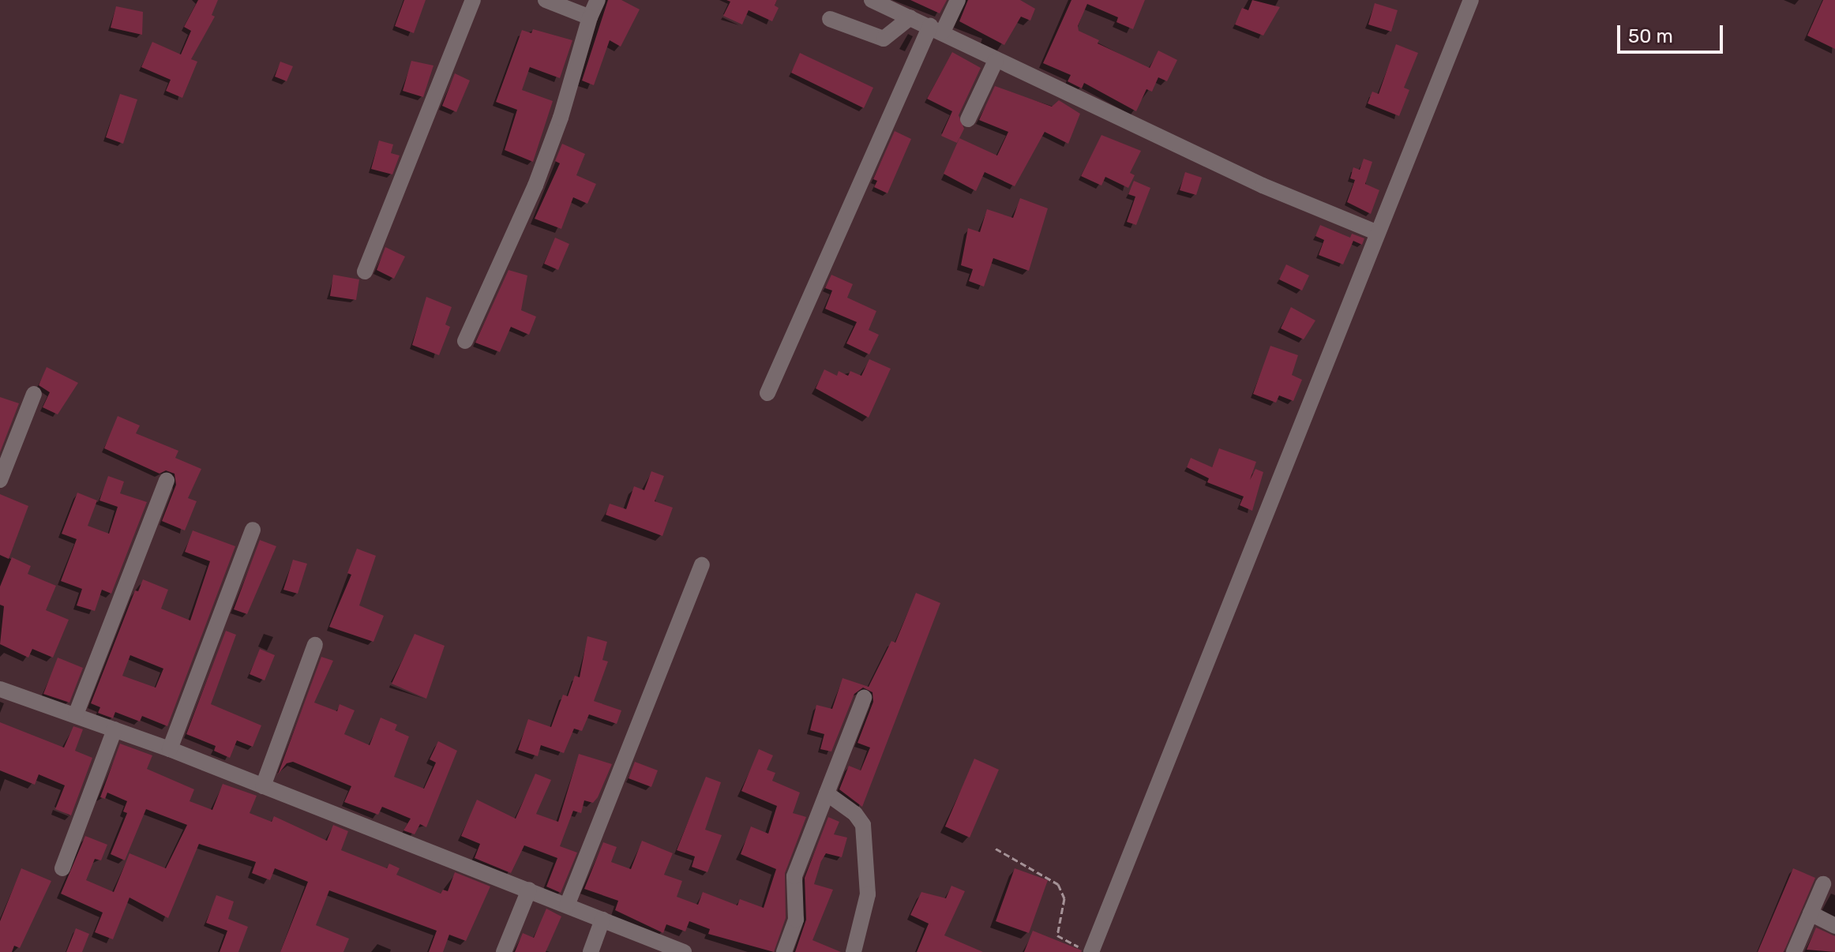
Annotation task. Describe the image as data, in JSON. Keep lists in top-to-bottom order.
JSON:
{
  "scale_bar": "50 m"
}
